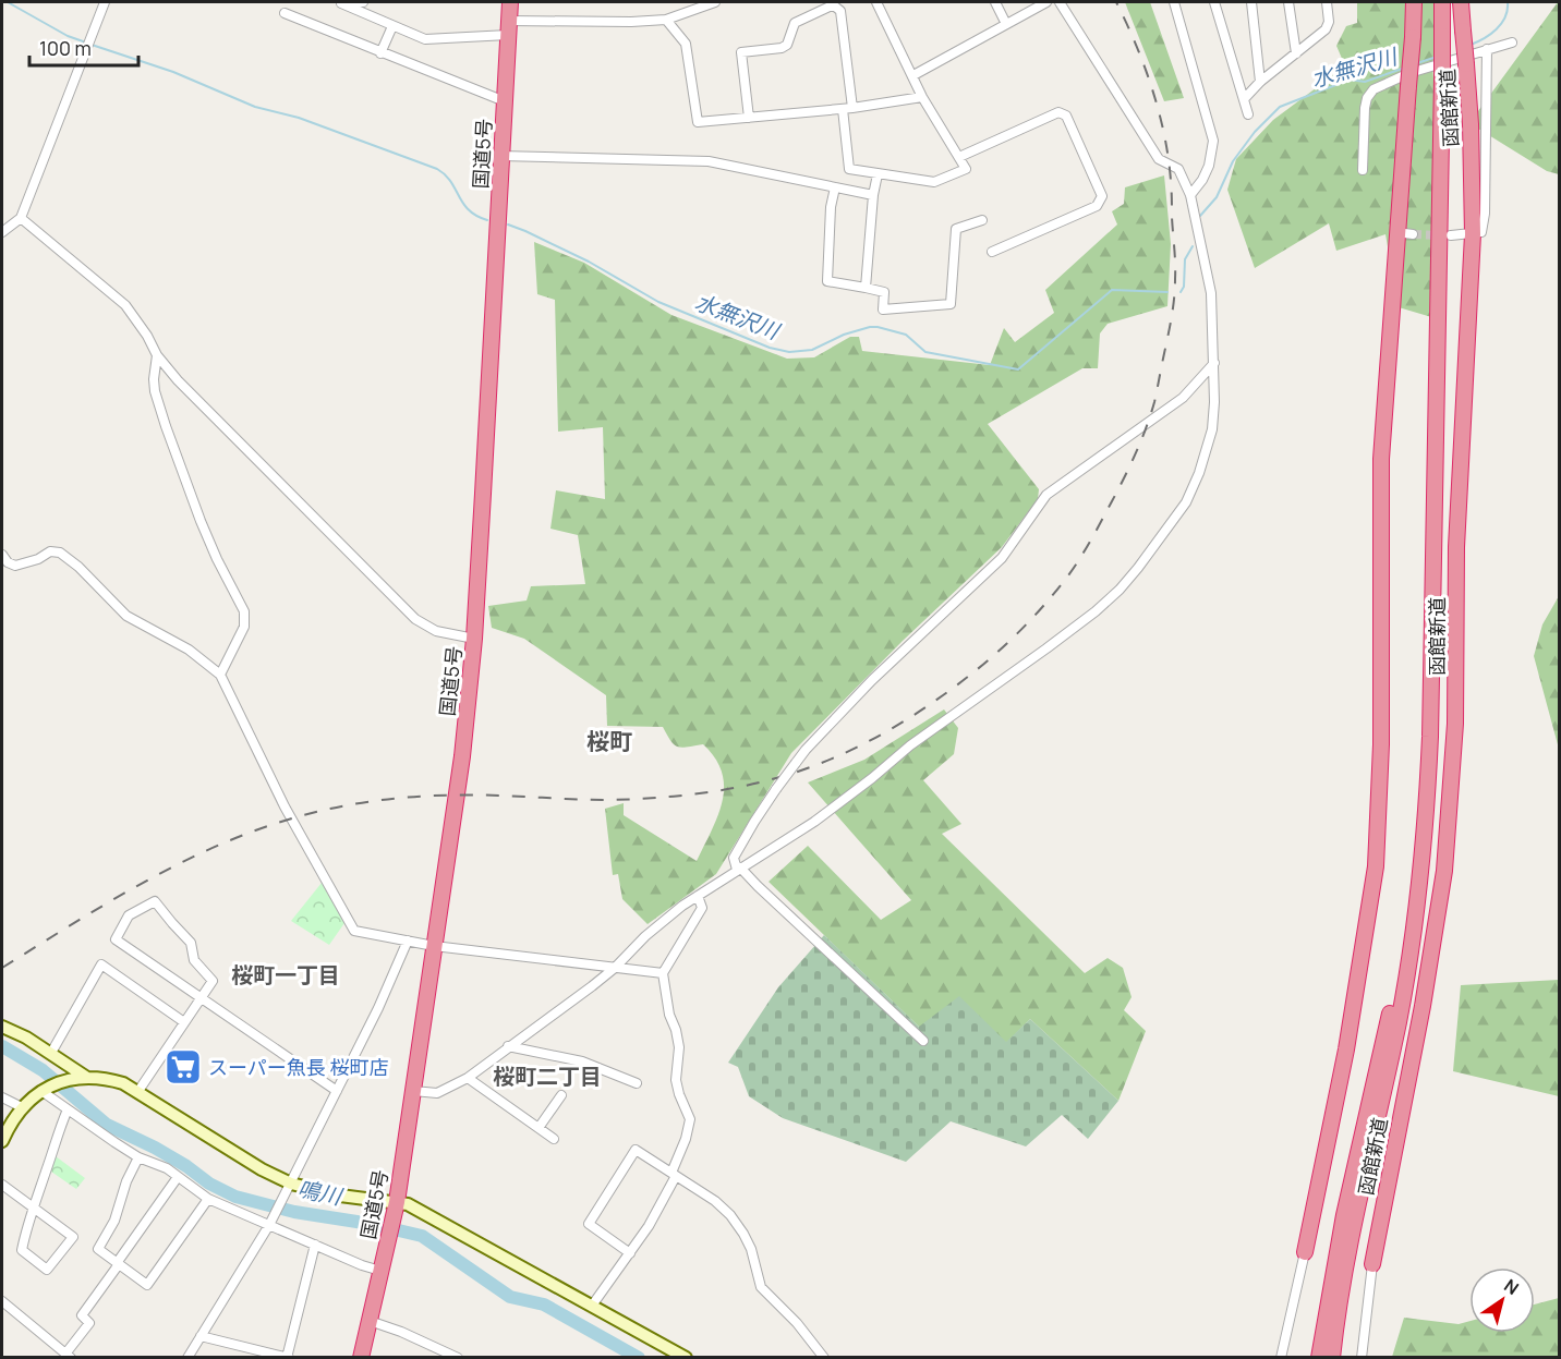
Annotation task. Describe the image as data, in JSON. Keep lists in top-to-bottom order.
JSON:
{
  "streets": {
    "highway": ["函館新道", "国道5号"]
  },
  "districts": ["桜町", "桜町一丁目", "桜町二丁目"],
  "water": ["水無沢川", "鳴川"],
  "places": {
    "supermarket": ["スーパー魚長 桜町店"]
  },
  "scale_bar": "100 m",
  "north": "top right"
}
